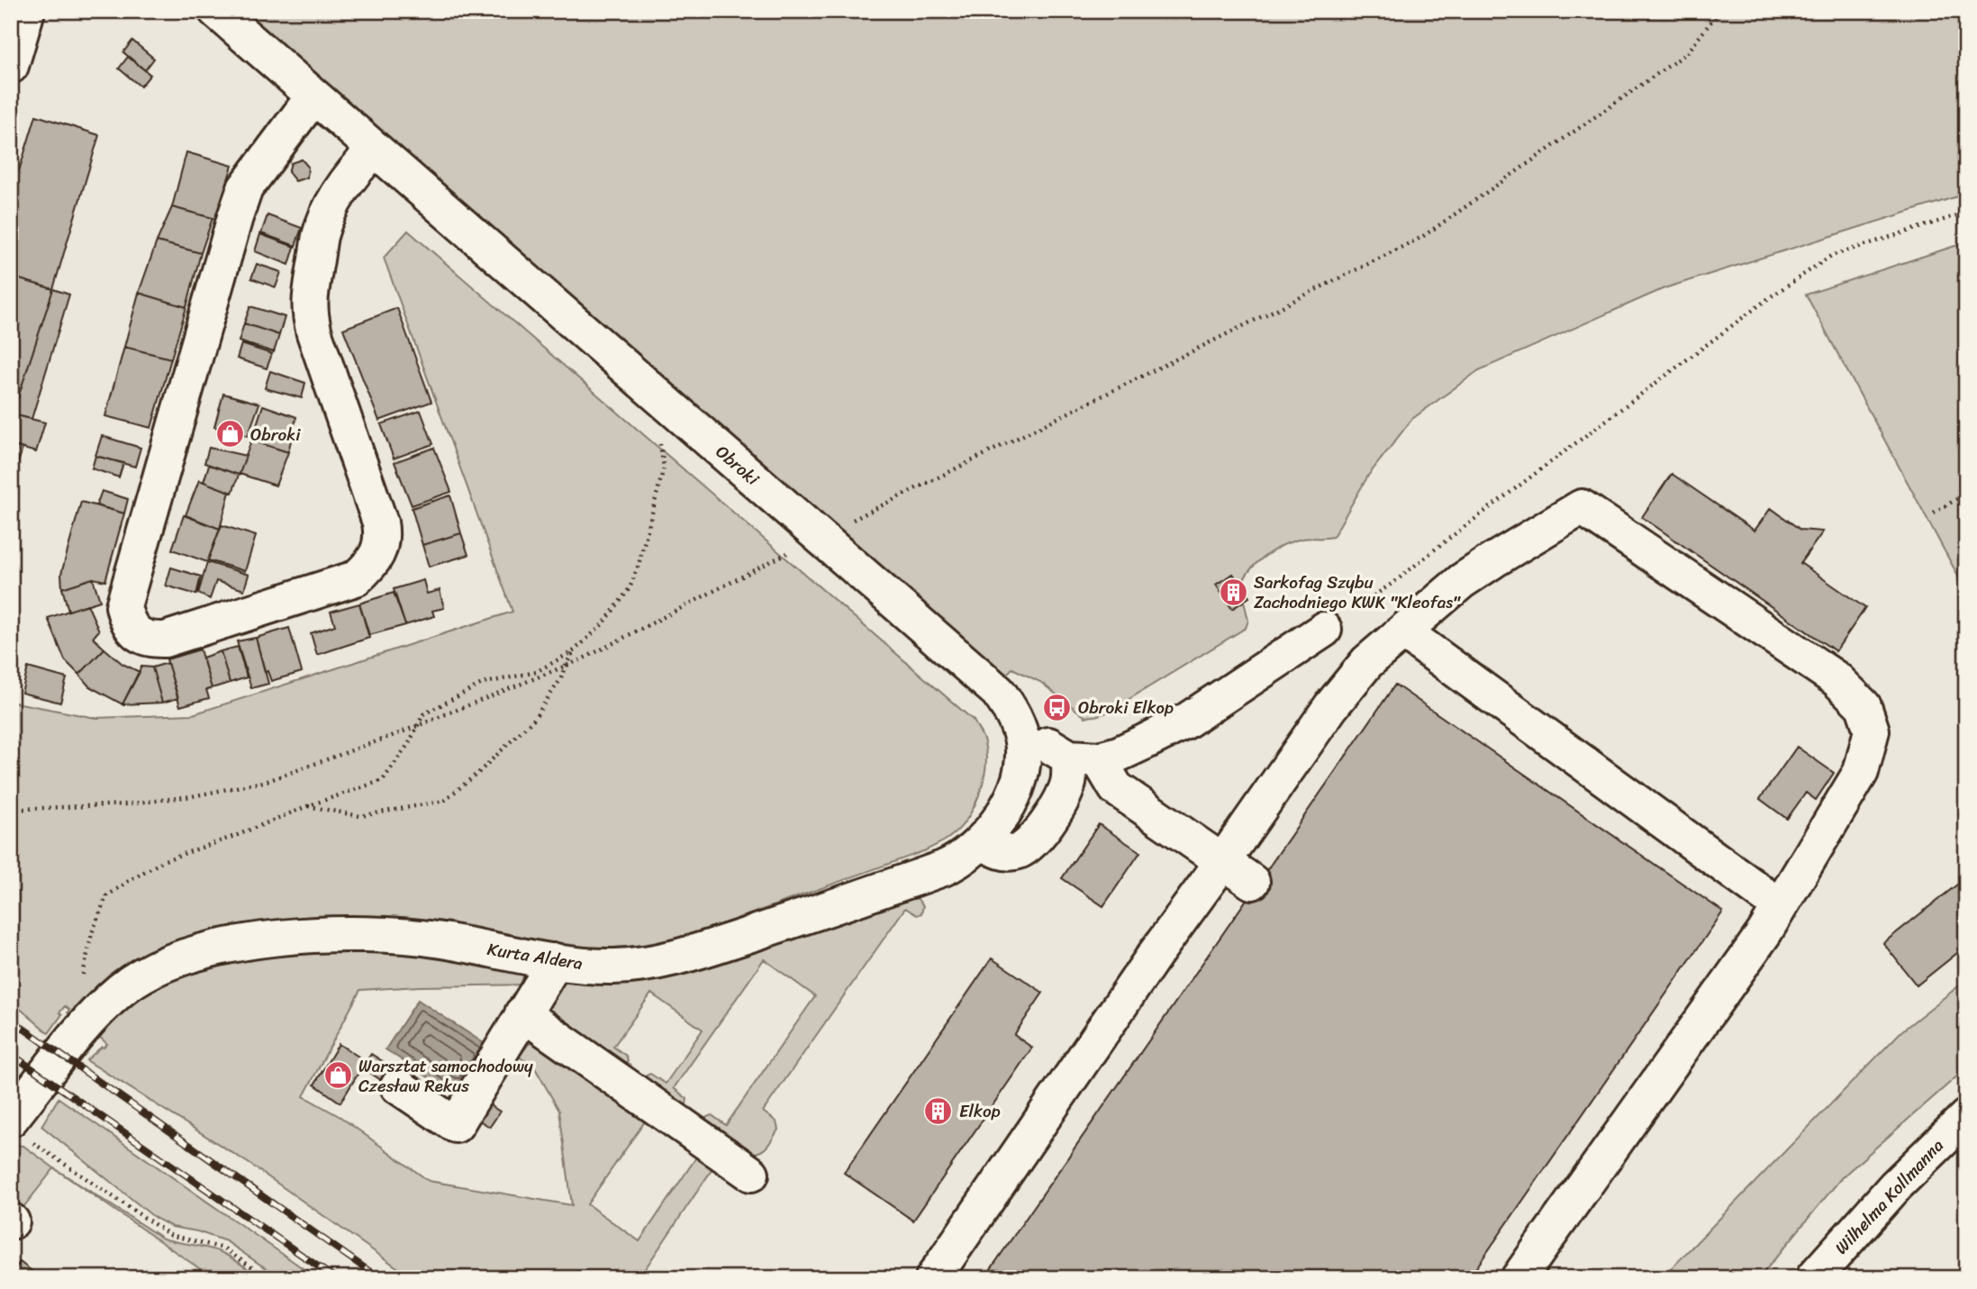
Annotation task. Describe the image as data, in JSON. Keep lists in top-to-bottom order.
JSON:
{
  "streets": {
    "street": ["Obroki", "Kurta Aldera", "Wilhelma Kollmanna"]
  },
  "crossings": [
    ["Obroki", "Kurta Aldera"]
  ],
  "places": {
    "shop": ["Obroki", "Warsztat samochodowy Czesław Rekus"],
    "building": ["Sarkofag Szybu Zachodniego KWK \"Kleofas\"", "Elkop"],
    "bus stop": ["Obroki Elkop"]
  }
}
